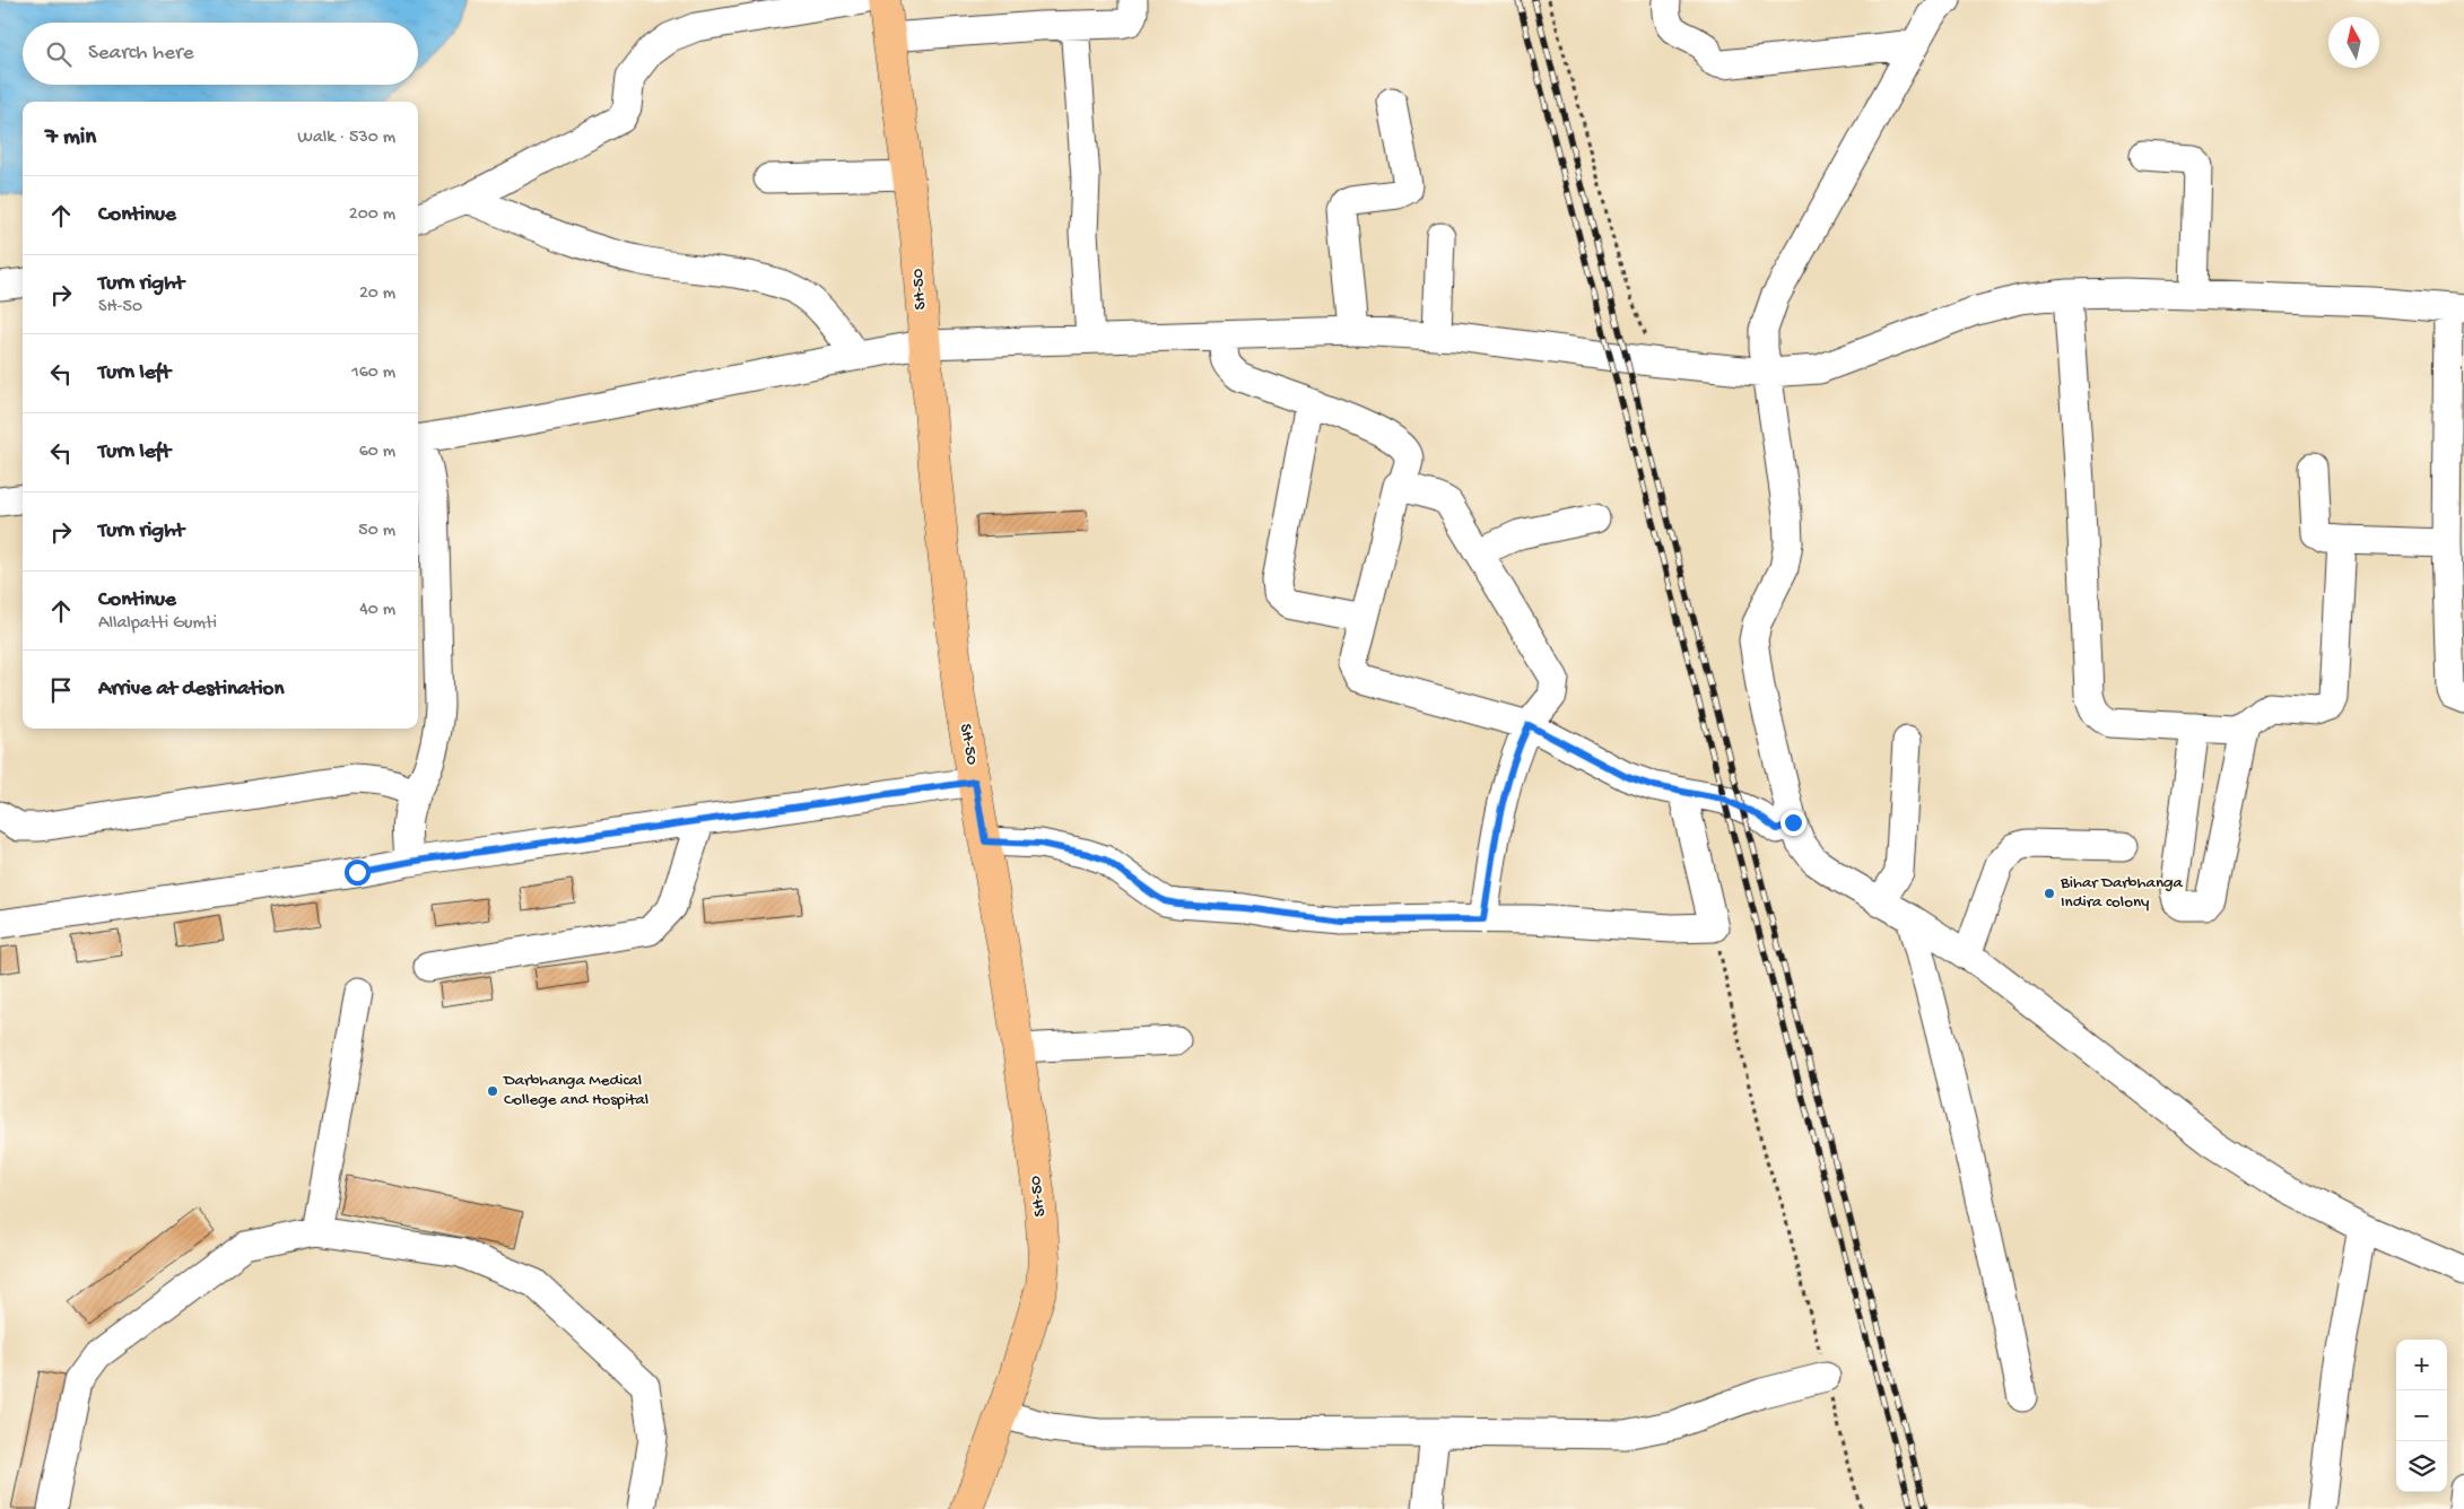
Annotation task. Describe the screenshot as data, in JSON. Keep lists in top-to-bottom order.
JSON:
{
  "streets": {
    "main road": ["SH-50"]
  },
  "places": ["Bihar Darbhanga Indira colony", "Darbhanga Medical College and Hospital"],
  "north": "top",
  "page": {
    "search": "Search here",
    "heading": ["7 min", "Walk · 530 m"],
    "list": [
      ["Continue", "200 m"],
      ["Turn right", "SH-50", "20 m"],
      ["Turn left", "160 m"],
      ["Turn left", "60 m"],
      ["Turn right", "50 m"],
      ["Continue", "Allalpatti Gumti", "40 m"],
      "Arrive at destination"
    ],
    "map_buttons": ["+", "−"]
  }
}
